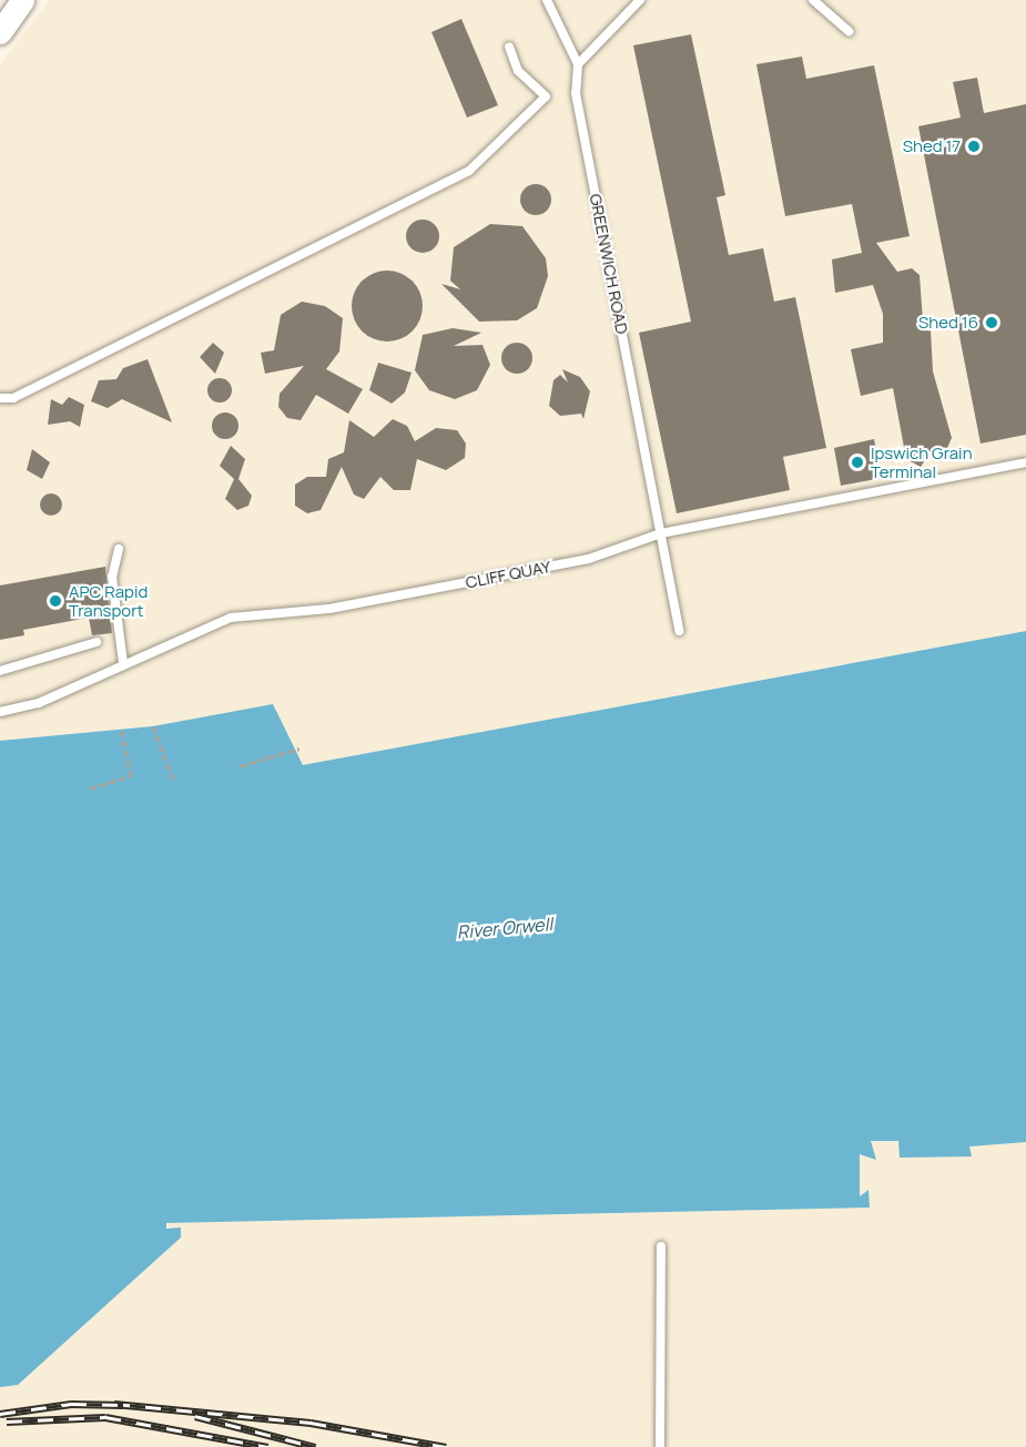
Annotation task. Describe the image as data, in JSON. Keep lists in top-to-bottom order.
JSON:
{
  "streets": {
    "lane": ["GREENWICH ROAD", "CLIFF QUAY"]
  },
  "crossings": [
    ["GREENWICH ROAD", "CLIFF QUAY"]
  ],
  "water": ["River Orwell"],
  "places": [
    "Shed 17",
    "Shed 16",
    "Ipswich Grain Terminal",
    "APC Rapid Transport"
  ]
}
